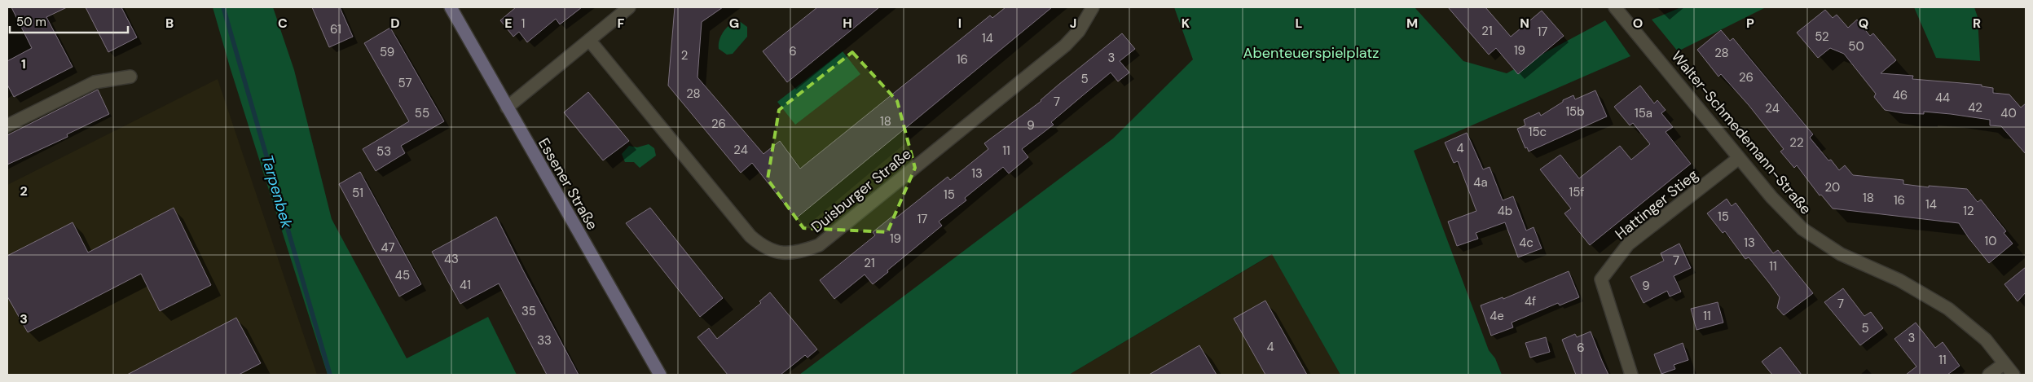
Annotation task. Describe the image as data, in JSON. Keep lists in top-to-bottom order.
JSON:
{
  "streets": {
    "street": [
      "Walter-Schmedemann-Straße",
      "Essener Straße",
      "Duisburger Straße",
      "Hattinger Stieg"
    ]
  },
  "crossings": [
    ["Walter-Schmedemann-Straße", "Hattinger Stieg"]
  ],
  "water": ["Tarpenbek"],
  "parks": ["Abenteuerspielplatz"],
  "house_numbers": [
    "1",
    "61",
    "21",
    "17",
    "52",
    "14",
    "50",
    "19",
    "6",
    "59",
    "28",
    "2",
    "3",
    "16",
    "26",
    "5",
    "57",
    "28",
    "46",
    "44",
    "7",
    "42",
    "24",
    "15b",
    "55",
    "15a",
    "40",
    "18",
    "26",
    "9",
    "15c",
    "22",
    "4",
    "24",
    "11",
    "53",
    "13",
    "4a",
    "20",
    "15f",
    "51",
    "15",
    "18",
    "16",
    "14",
    "4b",
    "12",
    "15",
    "17",
    "19",
    "10",
    "4c",
    "13",
    "47",
    "43",
    "7",
    "21",
    "11",
    "45",
    "41",
    "9",
    "4f",
    "7",
    "35",
    "4e",
    "11",
    "5",
    "3",
    "33",
    "4",
    "6",
    "11"
  ],
  "scale_bar": "50 m",
  "grid": {
    "columns": [
      "B",
      "C",
      "D",
      "E",
      "F",
      "G",
      "H",
      "I",
      "J",
      "K",
      "L",
      "M",
      "N",
      "O",
      "P",
      "Q",
      "R"
    ],
    "rows": ["1", "2", "3"]
  }
}
